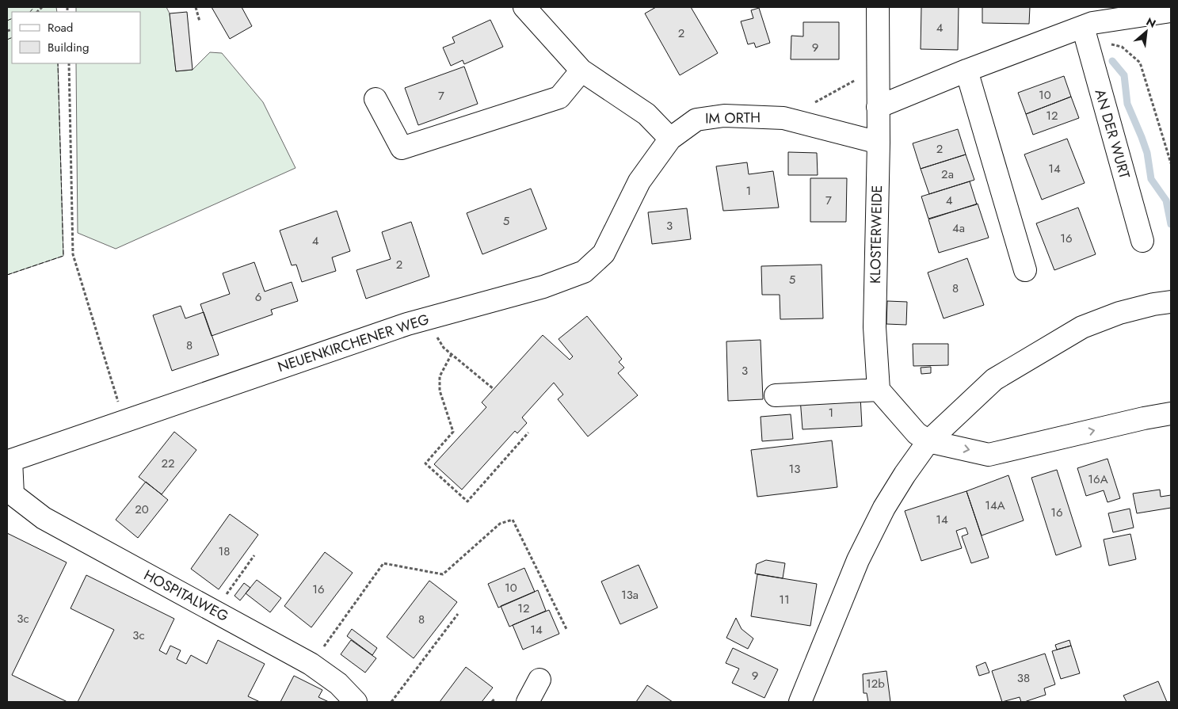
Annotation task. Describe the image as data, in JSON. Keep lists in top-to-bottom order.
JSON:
{
  "streets": {
    "street": [
      "IM ORTH",
      "AN DER WURT",
      "KLOSTERWEIDE",
      "NEUENKIRCHENER WEG",
      "HOSPITALWEG"
    ]
  },
  "crossings": [
    ["IM ORTH", "KLOSTERWEIDE"],
    ["IM ORTH", "NEUENKIRCHENER WEG"],
    ["NEUENKIRCHENER WEG", "HOSPITALWEG"]
  ],
  "house_numbers": [
    "4",
    "2",
    "9",
    "10",
    "7",
    "12",
    "2",
    "14",
    "2a",
    "1",
    "7",
    "4",
    "5",
    "3",
    "4a",
    "16",
    "4",
    "2",
    "5",
    "8",
    "6",
    "8",
    "3",
    "1",
    "22",
    "13",
    "16A",
    "14A",
    "20",
    "16",
    "14",
    "18",
    "10",
    "16",
    "13a",
    "11",
    "12",
    "3c",
    "8",
    "14",
    "3c",
    "9",
    "38",
    "12b"
  ],
  "legend": ["Road", "Building"],
  "north": "top right"
}
